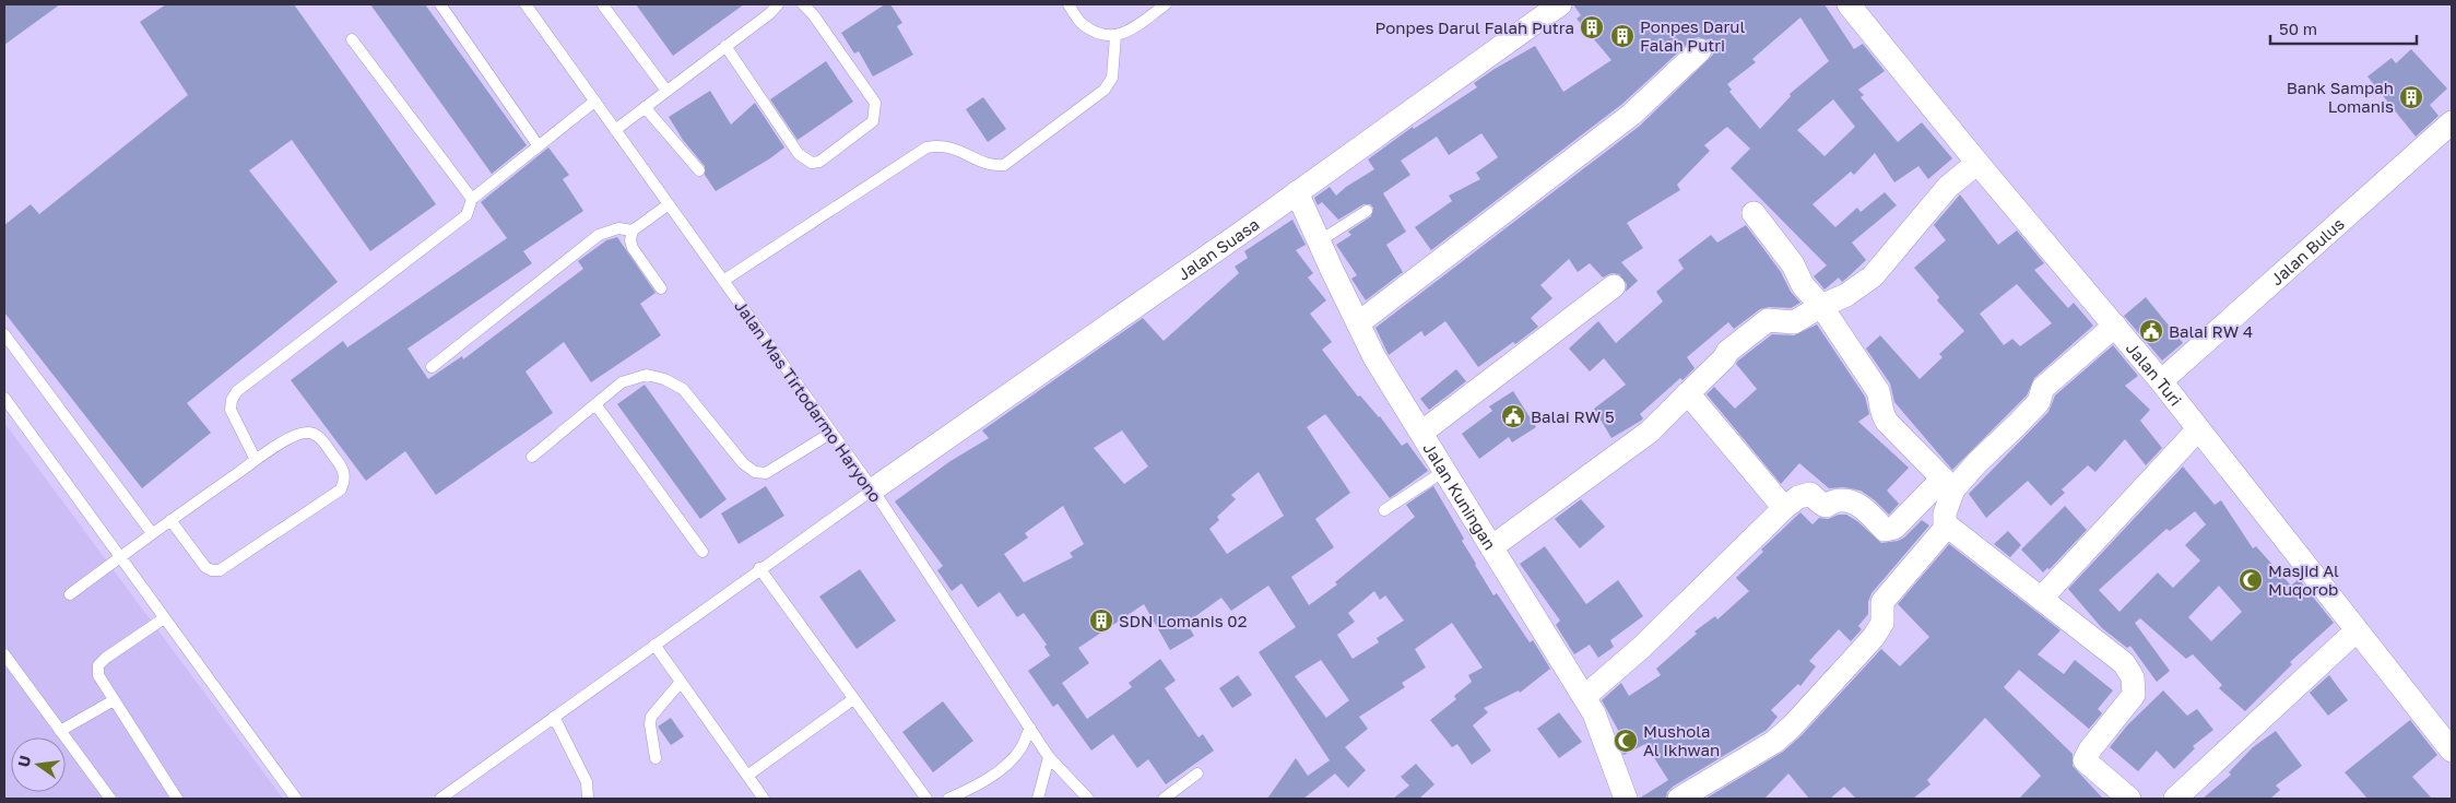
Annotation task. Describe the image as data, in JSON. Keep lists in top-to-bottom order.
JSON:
{
  "streets": {
    "street": [
      "Jalan Suasa",
      "Jalan Bulus",
      "Jalan Turi",
      "Jalan Kuningan"
    ],
    "lane": ["Jalan Mas Tirtodarmo Haryono"]
  },
  "crossings": [
    ["Jalan Suasa", "Jalan Mas Tirtodarmo Haryono"],
    ["Jalan Suasa", "Jalan Kuningan"],
    ["Jalan Bulus", "Jalan Turi"]
  ],
  "places": {
    "building": [
      "Ponpes Darul Falah Putra",
      "Ponpes Darul Falah Putri",
      "Bank Sampah Lomanis",
      "SDN Lomanis 02"
    ],
    "public building": ["Balai RW 4", "Balai RW 5"],
    "mosque": ["Masjid Al Muqorob", "Mushola Al Ikhwan"]
  },
  "scale_bar": "50 m",
  "north": "left"
}
